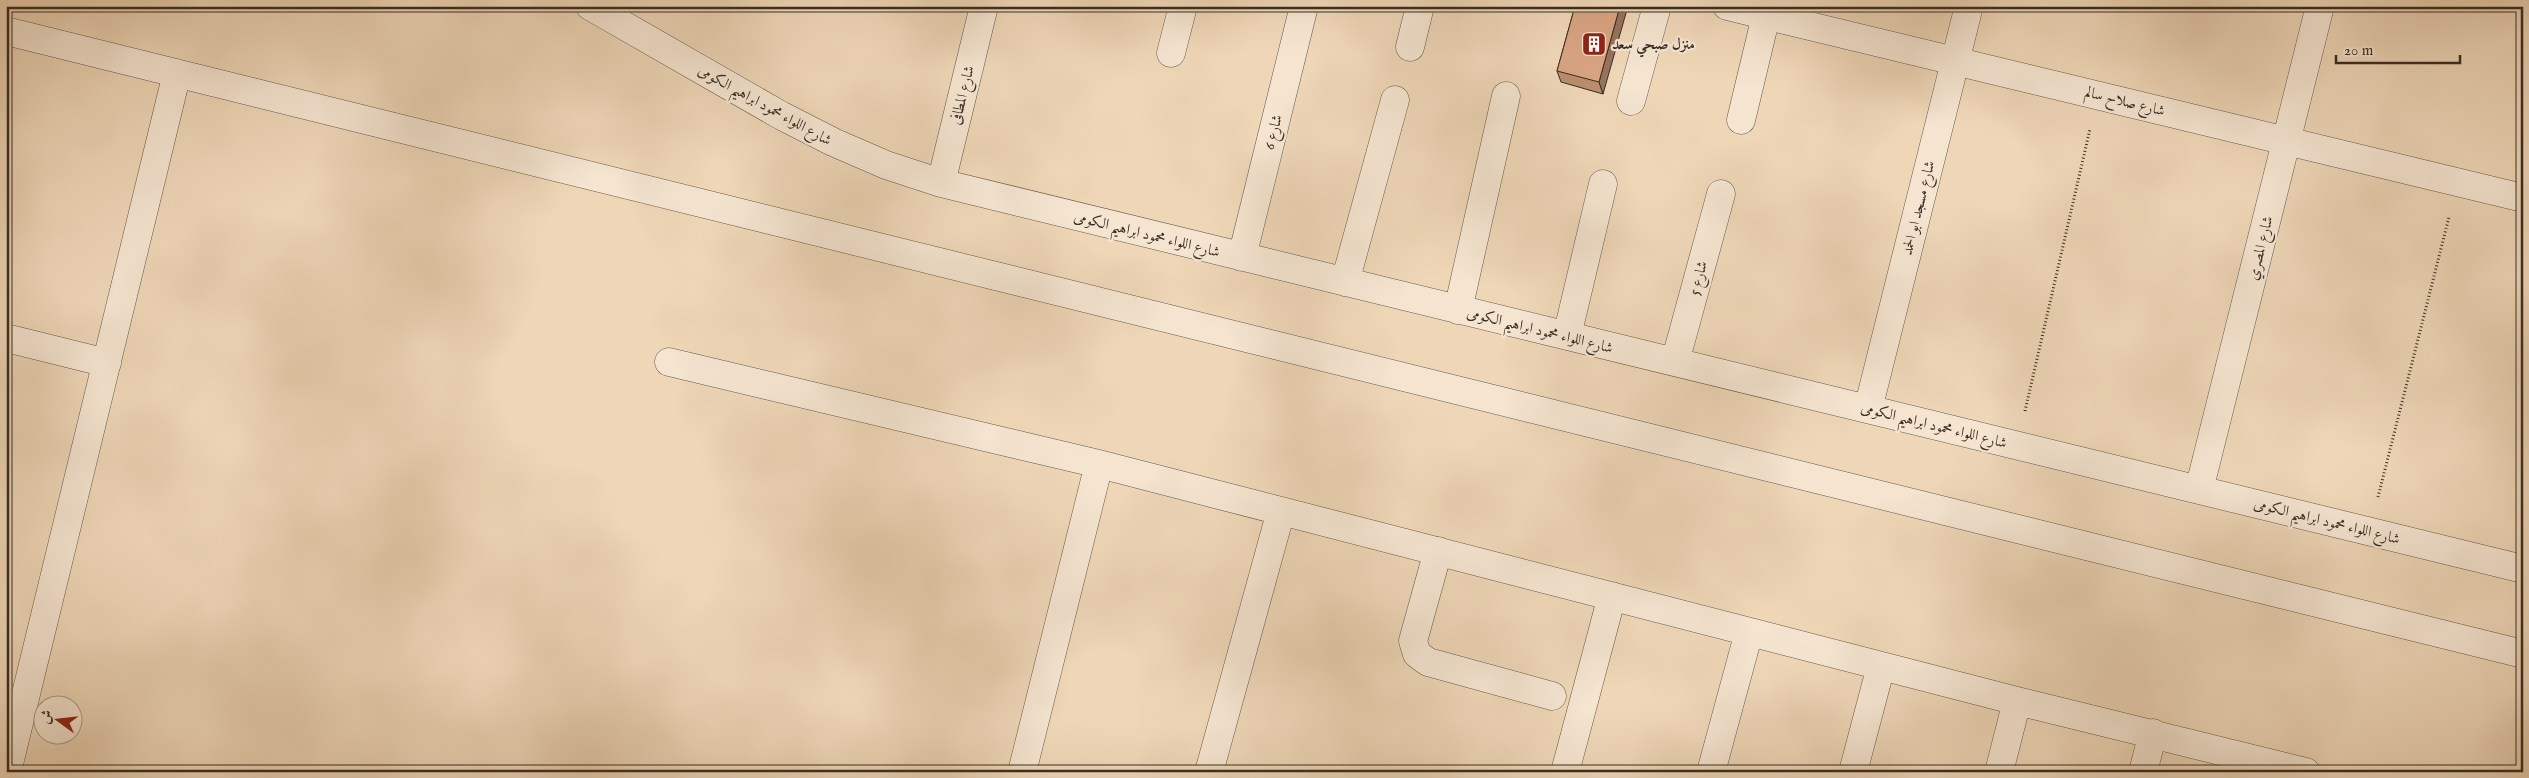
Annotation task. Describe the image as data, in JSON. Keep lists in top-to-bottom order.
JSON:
{
  "streets": {
    "street": [
      "شارع المطافى",
      "شارع صلاح سالم",
      "شارع اللواء محمود ابراهيم الكومى",
      "شارع 6",
      "شارع مسجد ابو الحمد",
      "شارع المصري",
      "شارع 5"
    ]
  },
  "crossings": [
    ["شارع المطافى", "شارع اللواء محمود ابراهيم الكومى"],
    ["شارع صلاح سالم", "شارع مسجد ابو الحمد"],
    ["شارع صلاح سالم", "شارع المصري"],
    ["شارع اللواء محمود ابراهيم الكومى", "شارع 6"],
    ["شارع اللواء محمود ابراهيم الكومى", "شارع مسجد ابو الحمد"],
    ["شارع اللواء محمود ابراهيم الكومى", "شارع المصري"],
    ["شارع اللواء محمود ابراهيم الكومى", "شارع 5"]
  ],
  "places": {
    "building": ["منزل صبحي سعد"]
  },
  "scale_bar": "20 m",
  "north": "left"
}
